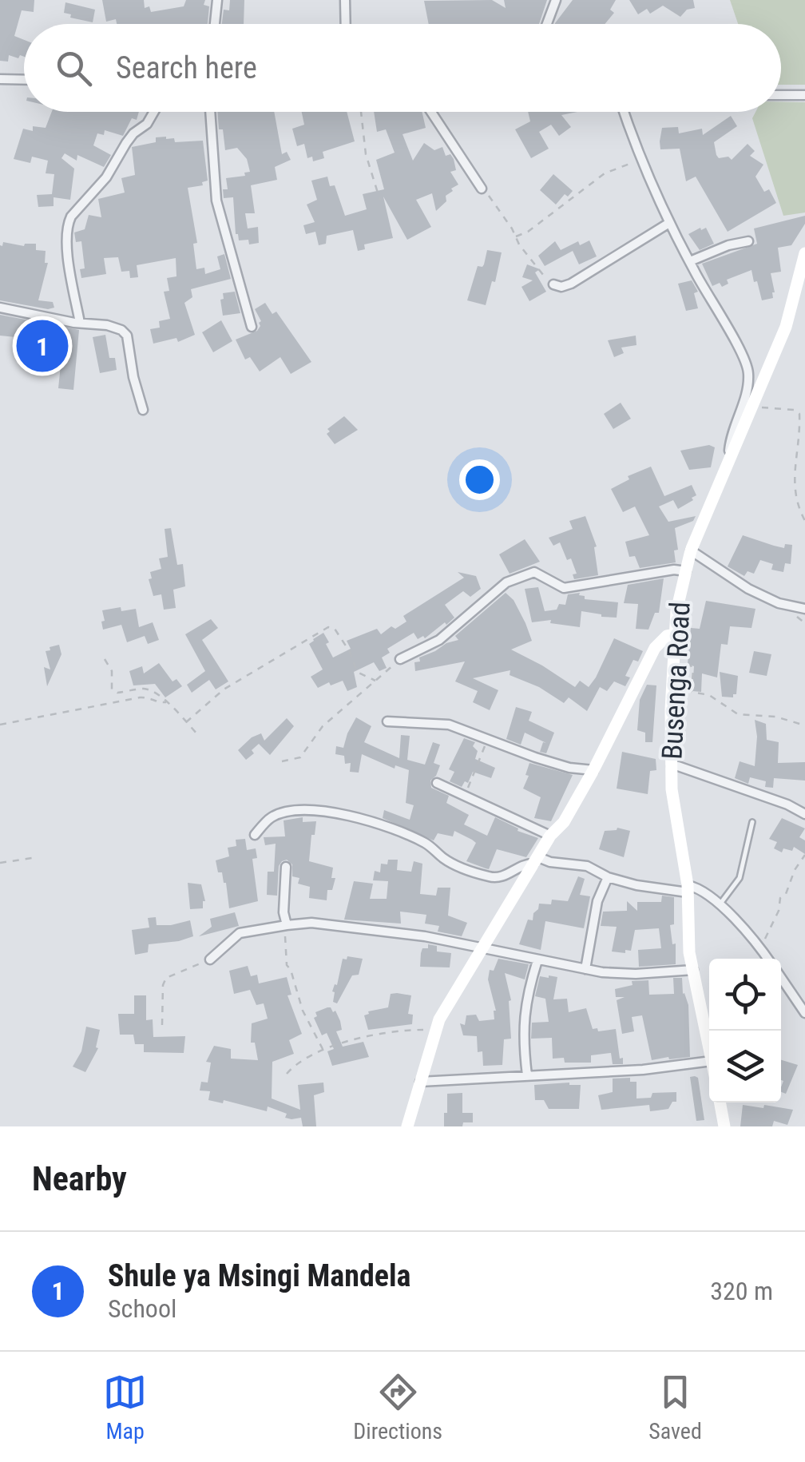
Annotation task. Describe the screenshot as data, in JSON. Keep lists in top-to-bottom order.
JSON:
{
  "streets": {
    "street": ["Busenga Road"]
  },
  "page": {
    "search": "Search here",
    "pins": "1",
    "heading": "Nearby",
    "list": [
      {
        "mark": "1",
        "name": "Shule ya Msingi Mandela",
        "note": "School",
        "value": "320 m"
      }
    ],
    "nav": ["Map", "Directions", "Saved"]
  }
}
